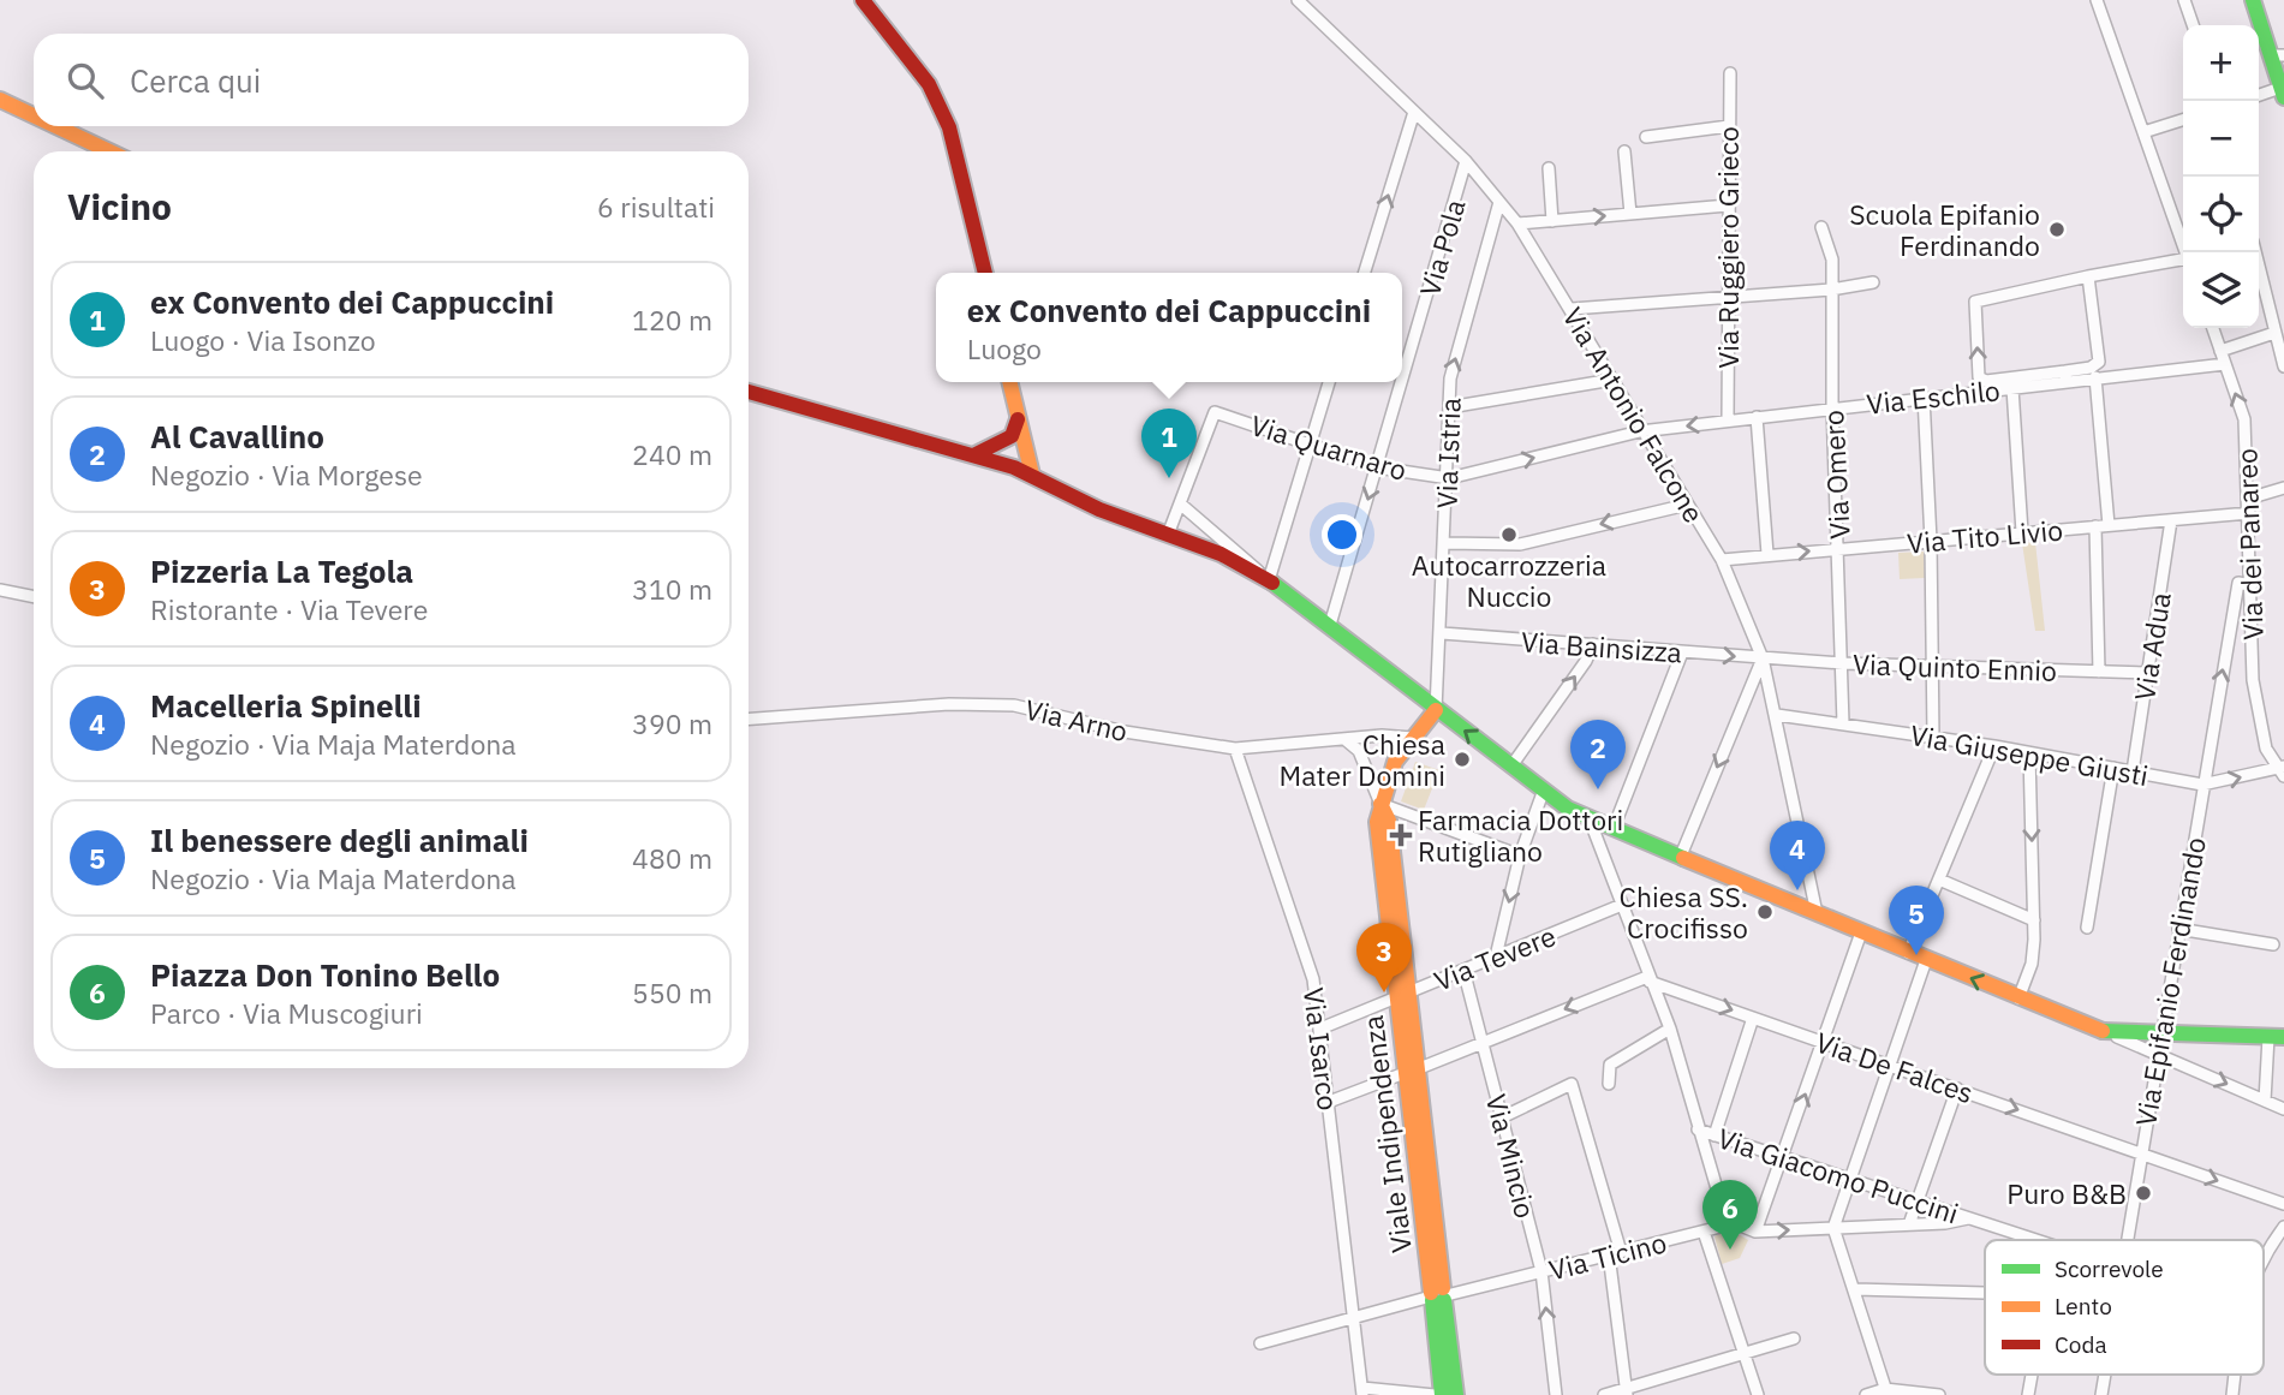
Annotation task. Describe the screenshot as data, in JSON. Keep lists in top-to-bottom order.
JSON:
{
  "streets": {
    "main road": ["Viale Indipendenza"],
    "street": [
      "Via Pola",
      "Via Ruggiero Grieco",
      "Via Eschilo",
      "Via Antonio Falcone",
      "Via Quarnaro",
      "Via Istria",
      "Via Omero",
      "Via Tito Livio",
      "Via dei Panareo",
      "Via Bainsizza",
      "Via Adua",
      "Via Quinto Ennio",
      "Via Arno",
      "Via Giuseppe Giusti",
      "Via Tevere",
      "Via Epifanio Ferdinando",
      "Via Isarco",
      "Via De Falces",
      "Via Mincio",
      "Via Giacomo Puccini",
      "Via Ticino"
    ]
  },
  "crossings": [
    ["Via Pola", "Via Antonio Falcone"],
    ["Via Pola", "Via Quarnaro"],
    ["Via Ruggiero Grieco", "Via Eschilo"],
    ["Via Eschilo", "Via Antonio Falcone"],
    ["Via Eschilo", "Via Quarnaro"],
    ["Via Eschilo", "Via Omero"],
    ["Via Eschilo", "Via dei Panareo"],
    ["Via Antonio Falcone", "Via Quarnaro"],
    ["Via Antonio Falcone", "Via Istria"],
    ["Via Antonio Falcone", "Via Tito Livio"],
    ["Via Antonio Falcone", "Via Bainsizza"],
    ["Via Antonio Falcone", "Via Quinto Ennio"],
    ["Via Antonio Falcone", "Via Giuseppe Giusti"],
    ["Via Quarnaro", "Via Istria"],
    ["Via Istria", "Via Bainsizza"],
    ["Via Istria", "Viale Indipendenza"],
    ["Via Omero", "Via Tito Livio"],
    ["Via Omero", "Via Quinto Ennio"],
    ["Via Omero", "Via Giuseppe Giusti"],
    ["Via Tito Livio", "Via dei Panareo"],
    ["Via Tito Livio", "Via Adua"],
    ["Via dei Panareo", "Via Giuseppe Giusti"],
    ["Via dei Panareo", "Via Epifanio Ferdinando"],
    ["Via Bainsizza", "Via Quinto Ennio"],
    ["Via Adua", "Via Quinto Ennio"],
    ["Via Adua", "Via Giuseppe Giusti"],
    ["Via Arno", "Via Isarco"],
    ["Via Arno", "Viale Indipendenza"],
    ["Via Giuseppe Giusti", "Via Epifanio Ferdinando"],
    ["Via Tevere", "Via Isarco"],
    ["Via Tevere", "Viale Indipendenza"],
    ["Via Tevere", "Via Mincio"],
    ["Via Epifanio Ferdinando", "Via De Falces"],
    ["Via Isarco", "Via Ticino"],
    ["Viale Indipendenza", "Via Ticino"],
    ["Via Mincio", "Via Ticino"]
  ],
  "one_way": ["Via Istria", "Via De Falces"],
  "places": {
    "other": [
      "Scuola Epifanio Ferdinando",
      "Autocarrozzeria Nuccio",
      "Chiesa Mater Domini",
      "Chiesa SS. Crocifisso",
      "Puro B&B"
    ],
    "health": ["Farmacia Dottori Rutigliano"]
  },
  "legend": ["Scorrevole", "Lento", "Coda"],
  "page": {
    "map_buttons": ["+", "−"],
    "search": "Cerca qui",
    "heading": ["Vicino", "6 risultati"],
    "list": [
      {
        "mark": "1",
        "name": "ex Convento dei Cappuccini",
        "note": "Luogo · Via Isonzo",
        "value": "120 m"
      },
      {
        "mark": "2",
        "name": "Al Cavallino",
        "note": "Negozio · Via Morgese",
        "value": "240 m"
      },
      {
        "mark": "3",
        "name": "Pizzeria La Tegola",
        "note": "Ristorante · Via Tevere",
        "value": "310 m"
      },
      {
        "mark": "4",
        "name": "Macelleria Spinelli",
        "note": "Negozio · Via Maja Materdona",
        "value": "390 m"
      },
      {
        "mark": "5",
        "name": "Il benessere degli animali",
        "note": "Negozio · Via Maja Materdona",
        "value": "480 m"
      },
      {
        "mark": "6",
        "name": "Piazza Don Tonino Bello",
        "note": "Parco · Via Muscogiuri",
        "value": "550 m"
      }
    ],
    "popup": ["ex Convento dei Cappuccini", "Luogo"],
    "pins": [
      "1",
      "2",
      "4",
      "5",
      "3",
      "6"
    ]
  }
}
